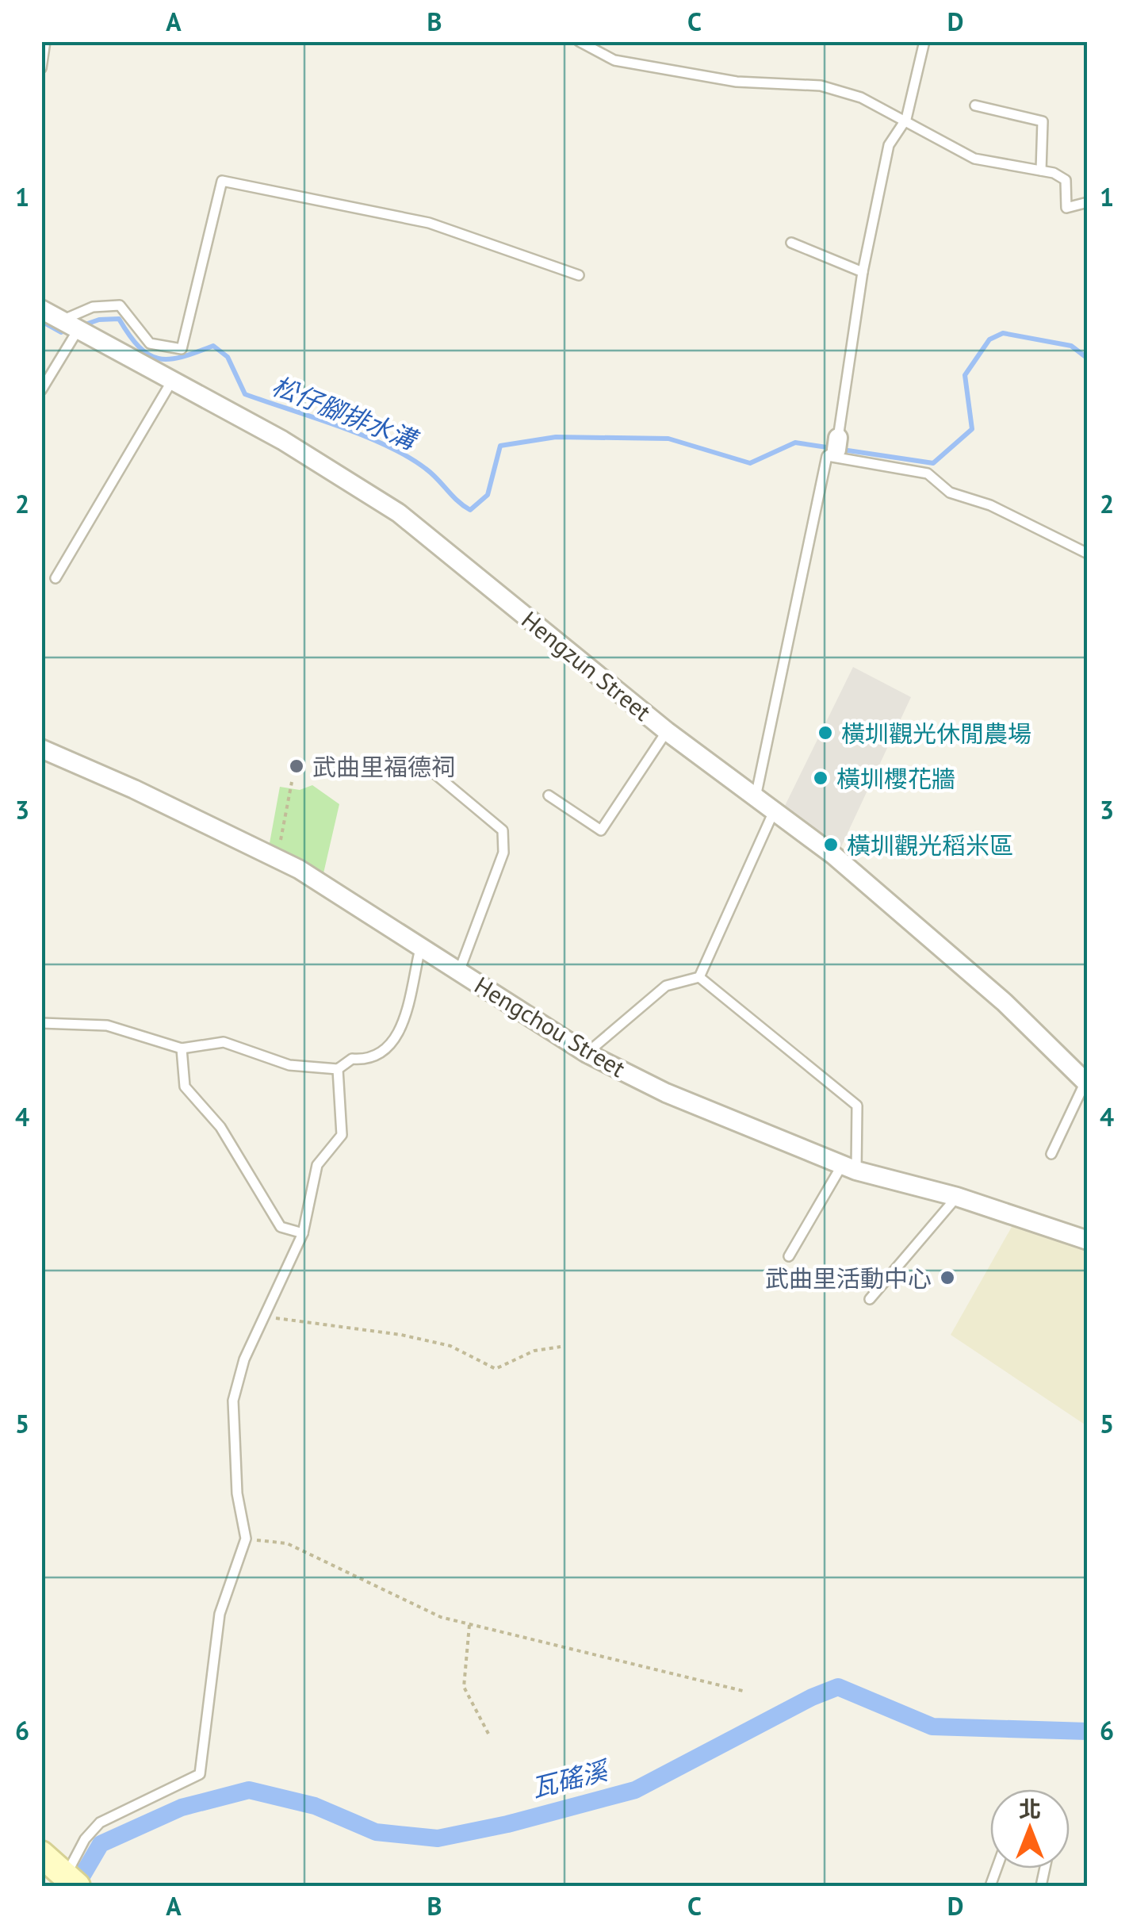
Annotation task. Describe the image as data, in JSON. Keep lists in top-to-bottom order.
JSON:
{
  "streets": {
    "street": ["Hengzun Street", "Hengchou Street"]
  },
  "water": ["松仔腳排水溝", "瓦磘溪"],
  "places": [
    "橫圳觀光休閒農場",
    "武曲里福德祠",
    "橫圳櫻花牆",
    "橫圳觀光稻米區",
    "武曲里活動中心"
  ],
  "north": "top",
  "grid": {
    "columns": [
      "A",
      "B",
      "C",
      "D"
    ],
    "rows": [
      "1",
      "2",
      "3",
      "4",
      "5",
      "6"
    ]
  }
}
